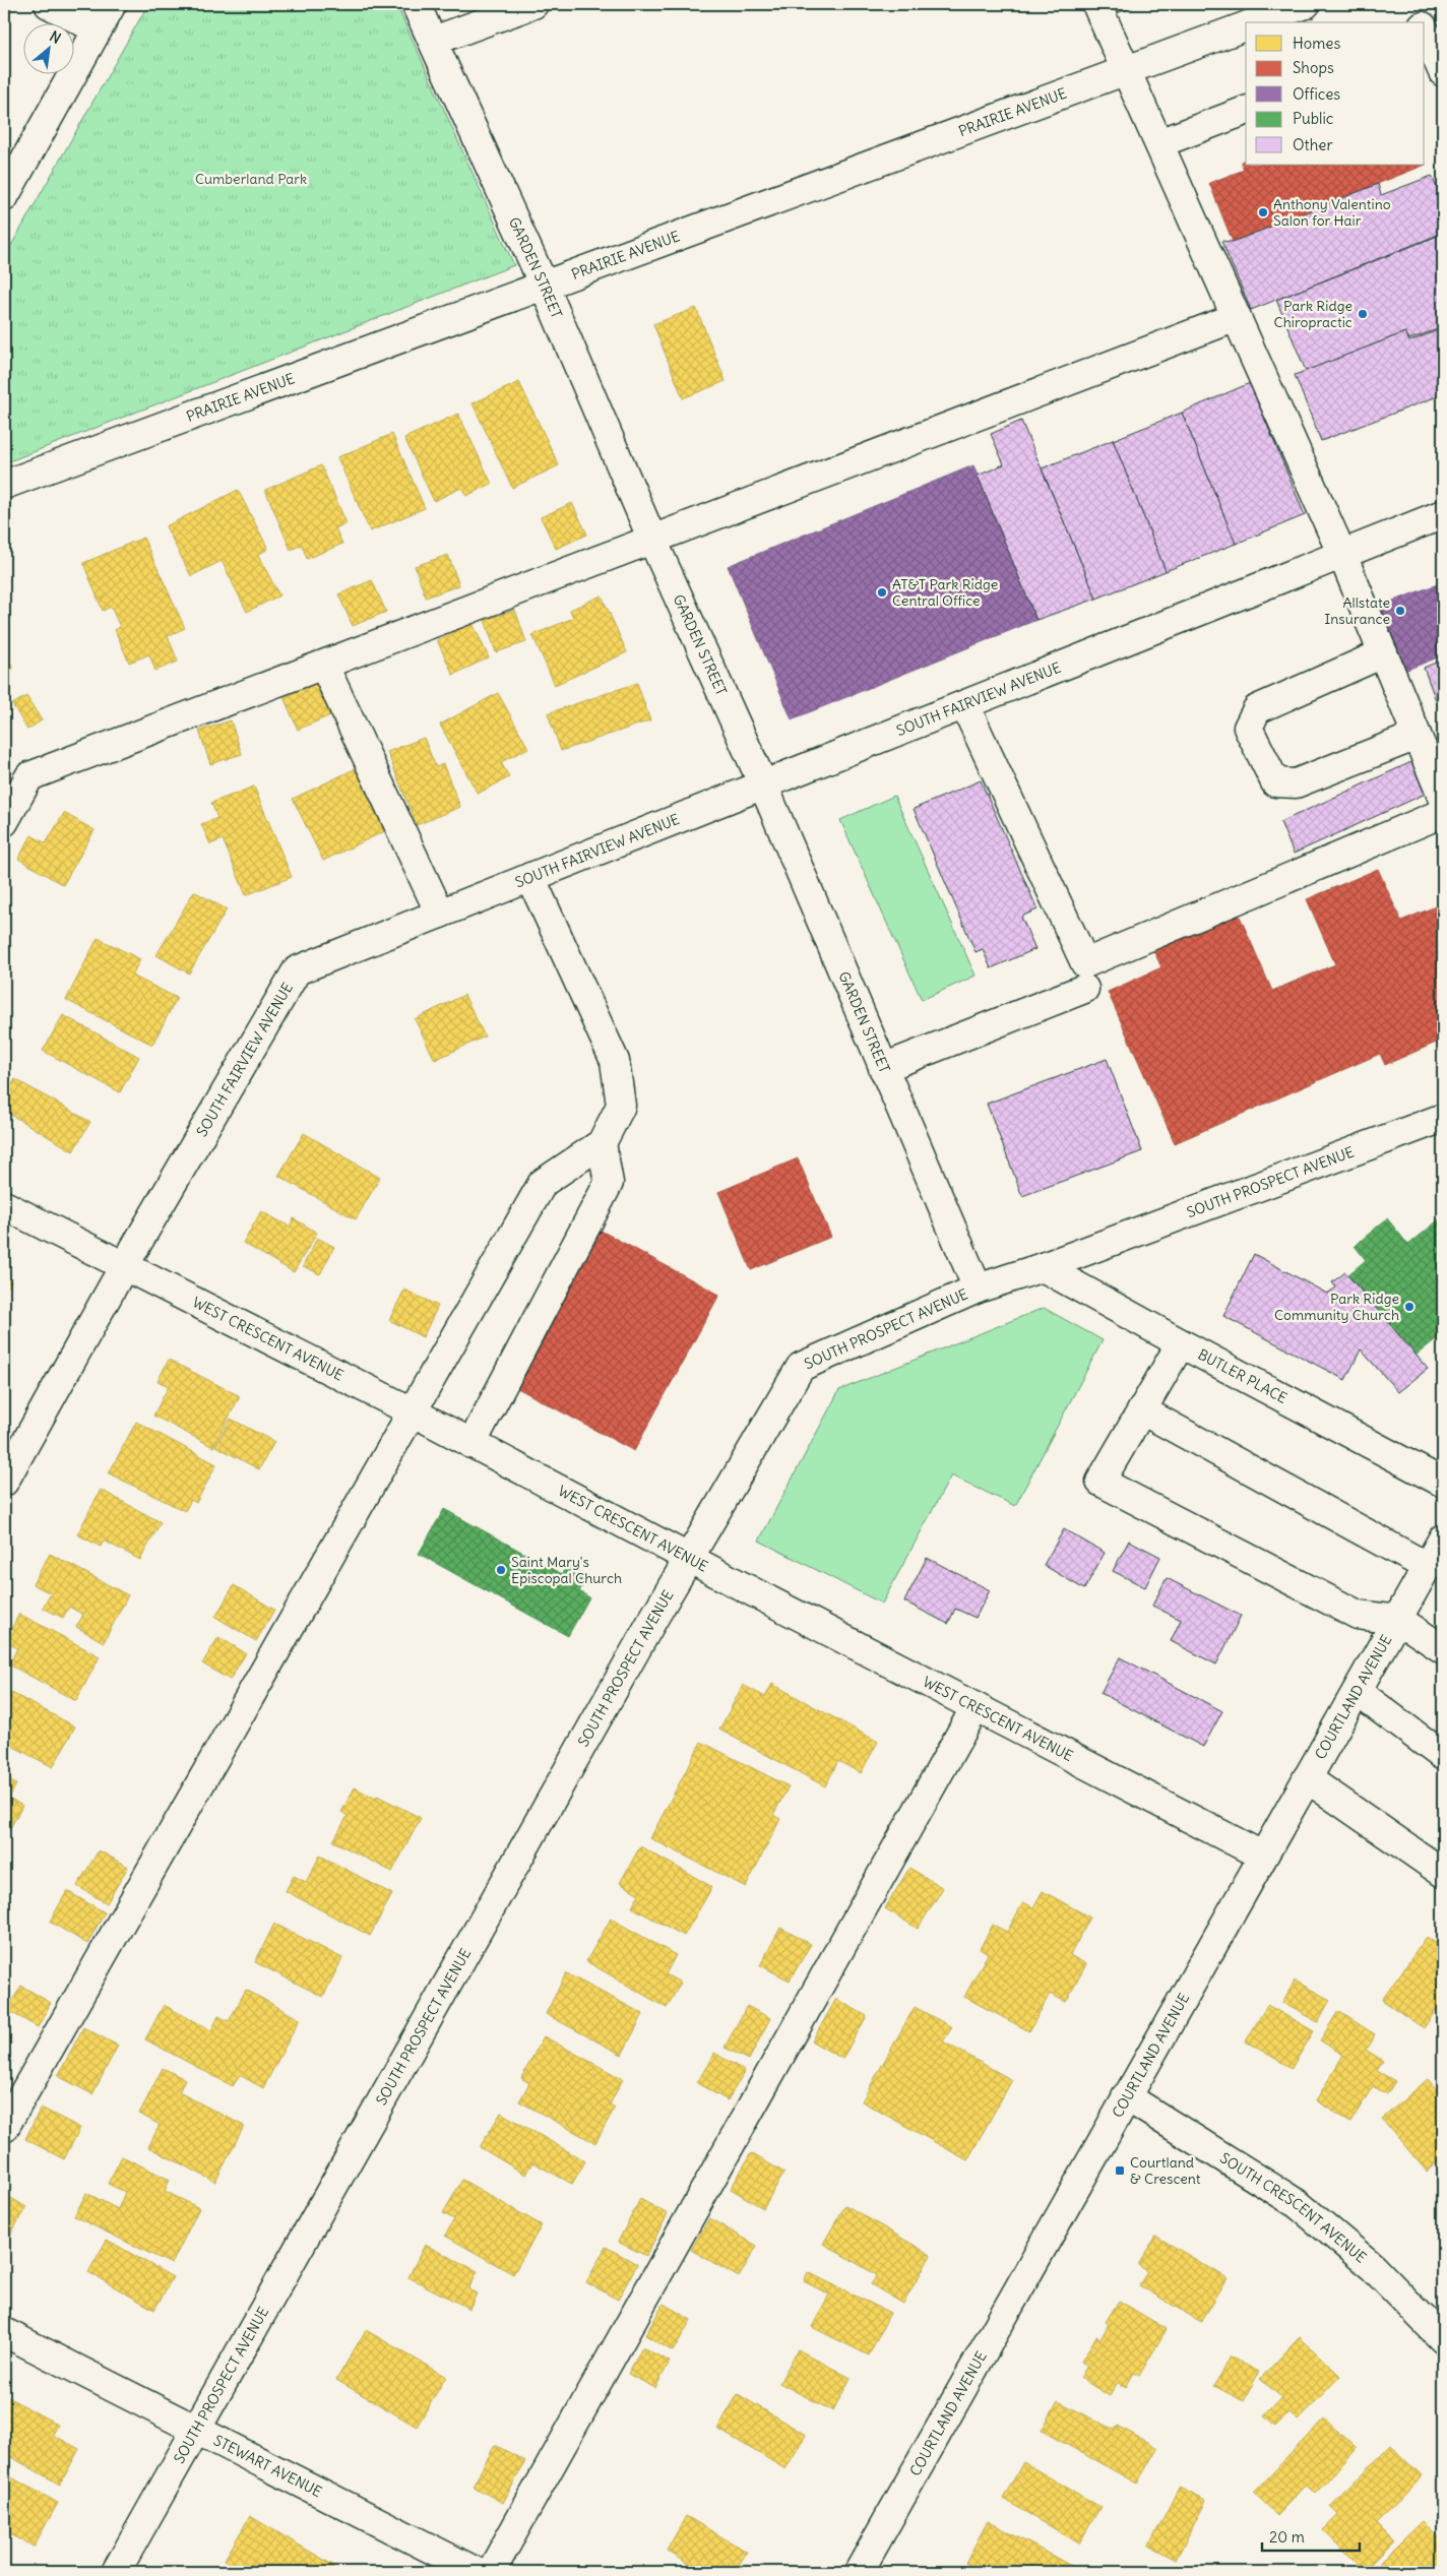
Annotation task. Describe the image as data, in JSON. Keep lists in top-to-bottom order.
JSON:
{
  "streets": {
    "street": [
      "PRAIRIE AVENUE",
      "GARDEN STREET",
      "SOUTH FAIRVIEW AVENUE",
      "SOUTH PROSPECT AVENUE",
      "WEST CRESCENT AVENUE",
      "BUTLER PLACE",
      "COURTLAND AVENUE",
      "SOUTH CRESCENT AVENUE",
      "STEWART AVENUE"
    ]
  },
  "crossings": [
    ["PRAIRIE AVENUE", "GARDEN STREET"],
    ["GARDEN STREET", "SOUTH FAIRVIEW AVENUE"],
    ["GARDEN STREET", "SOUTH PROSPECT AVENUE"],
    ["SOUTH FAIRVIEW AVENUE", "WEST CRESCENT AVENUE"],
    ["SOUTH PROSPECT AVENUE", "WEST CRESCENT AVENUE"],
    ["SOUTH PROSPECT AVENUE", "BUTLER PLACE"],
    ["SOUTH PROSPECT AVENUE", "STEWART AVENUE"],
    ["WEST CRESCENT AVENUE", "COURTLAND AVENUE"],
    ["COURTLAND AVENUE", "SOUTH CRESCENT AVENUE"]
  ],
  "parks": ["Cumberland Park"],
  "places": {
    "other": [
      "Anthony Valentino Salon for Hair",
      "Park Ridge Chiropractic",
      "AT&T Park Ridge Central Office",
      "Allstate Insurance",
      "Park Ridge Community Church",
      "Saint Mary's Episcopal Church"
    ],
    "transit": ["Courtland & Crescent"]
  },
  "legend": [
    "Homes",
    "Shops",
    "Offices",
    "Public",
    "Other"
  ],
  "scale_bar": "20 m",
  "north": "top right"
}
